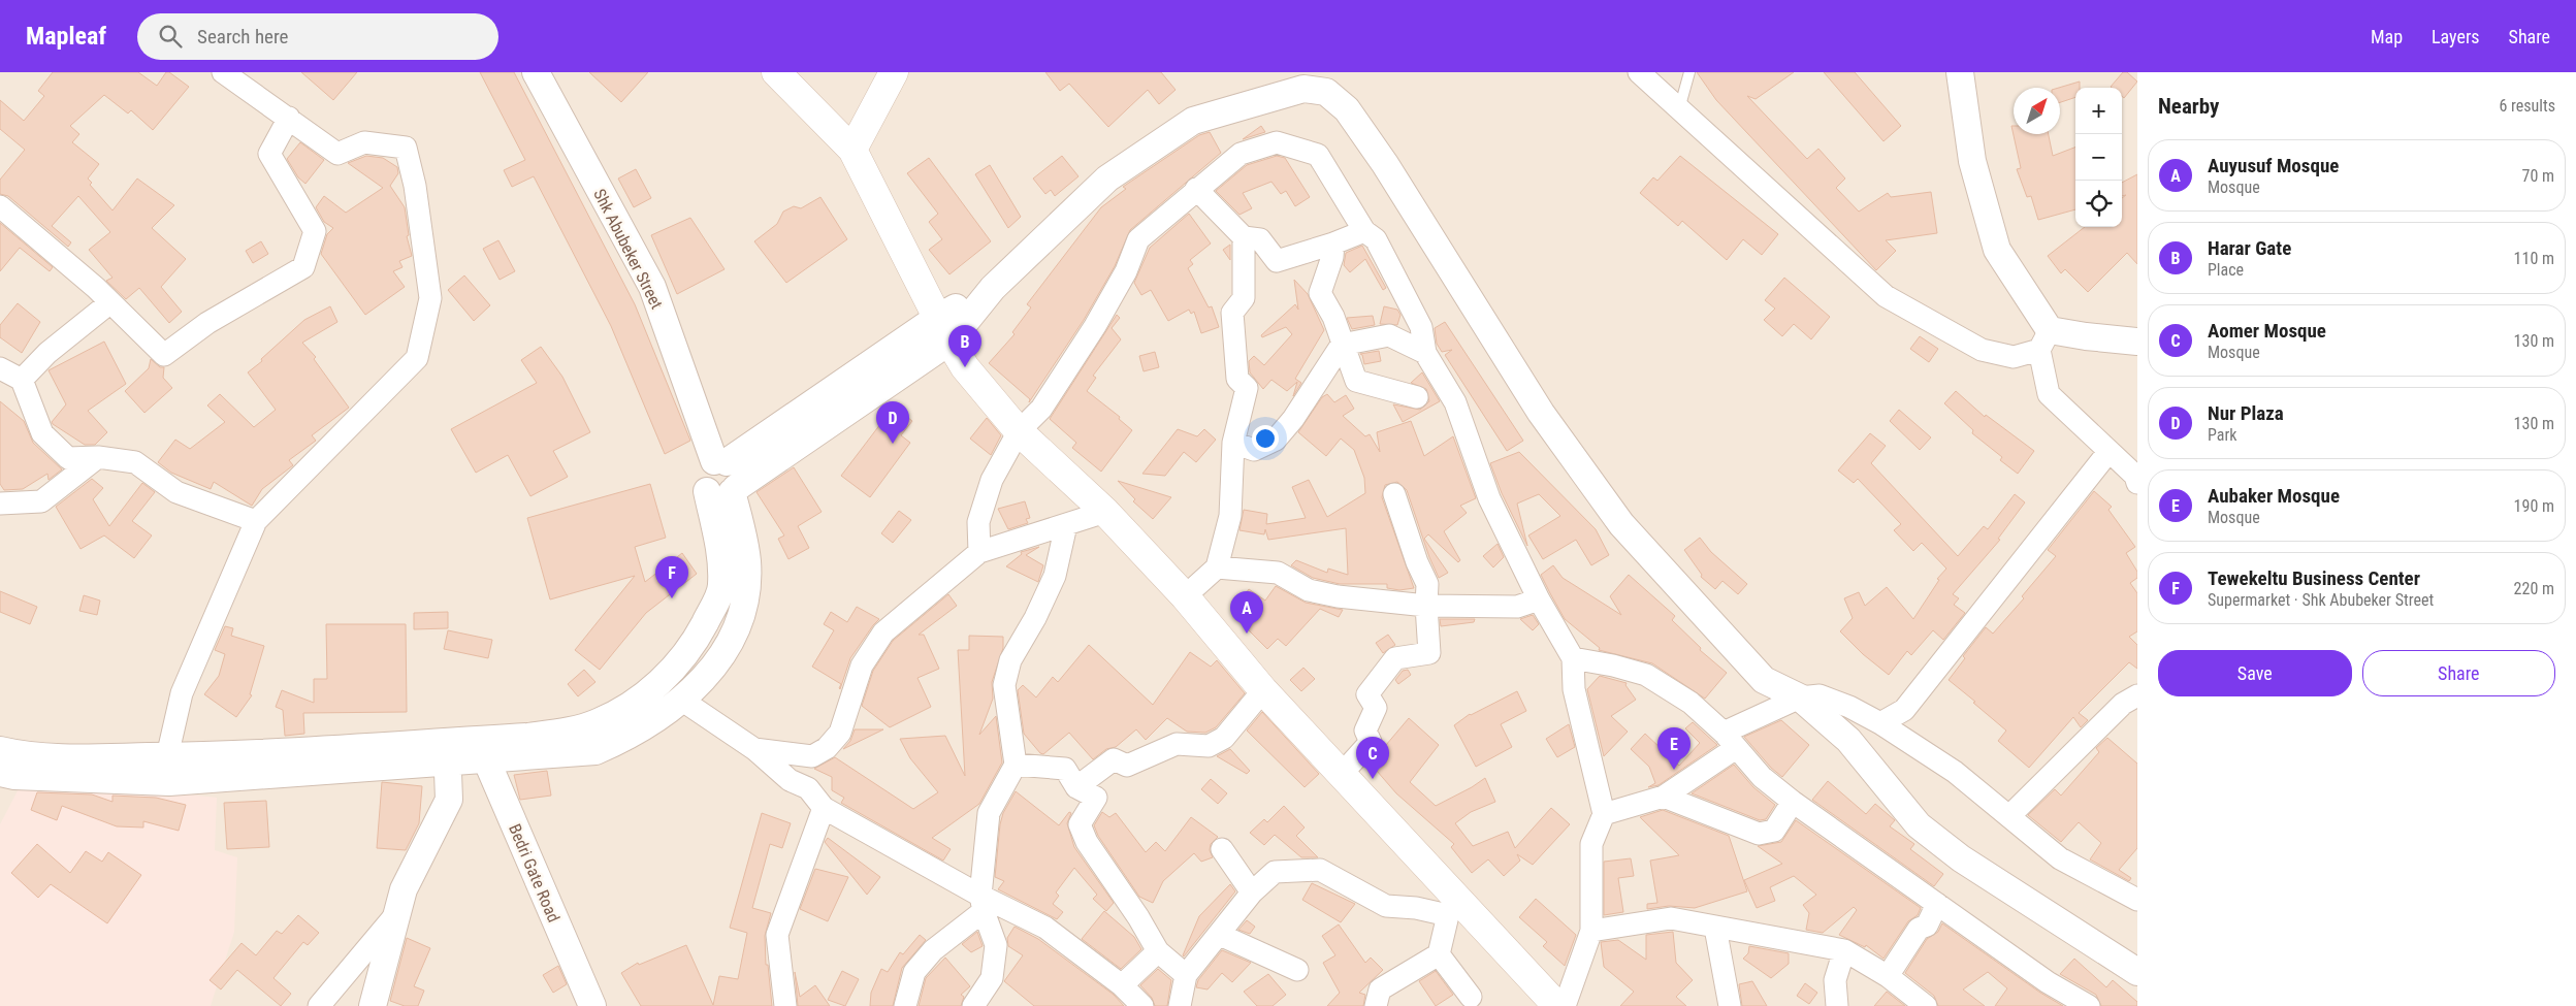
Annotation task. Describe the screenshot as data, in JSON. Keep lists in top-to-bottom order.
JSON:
{
  "streets": {
    "street": ["Shk Abubeker Street", "Bedri Gate Road"]
  },
  "north": "top right",
  "page": {
    "header": "Mapleaf",
    "search": "Search here",
    "nav": ["Map", "Layers", "Share"],
    "heading": ["Nearby", "6 results"],
    "map_buttons": ["+", "−"],
    "list": [
      {
        "mark": "A",
        "name": "Auyusuf Mosque",
        "note": "Mosque",
        "value": "70 m"
      },
      {
        "mark": "B",
        "name": "Harar Gate",
        "note": "Place",
        "value": "110 m"
      },
      {
        "mark": "C",
        "name": "Aomer Mosque",
        "note": "Mosque",
        "value": "130 m"
      },
      {
        "mark": "D",
        "name": "Nur Plaza",
        "note": "Park",
        "value": "130 m"
      },
      {
        "mark": "E",
        "name": "Aubaker Mosque",
        "note": "Mosque",
        "value": "190 m"
      },
      {
        "mark": "F",
        "name": "Tewekeltu Business Center",
        "note": "Supermarket · Shk Abubeker Street",
        "value": "220 m"
      }
    ],
    "pins": [
      "B",
      "D",
      "F",
      "A",
      "E",
      "C"
    ],
    "buttons": ["Save", "Share"]
  }
}
